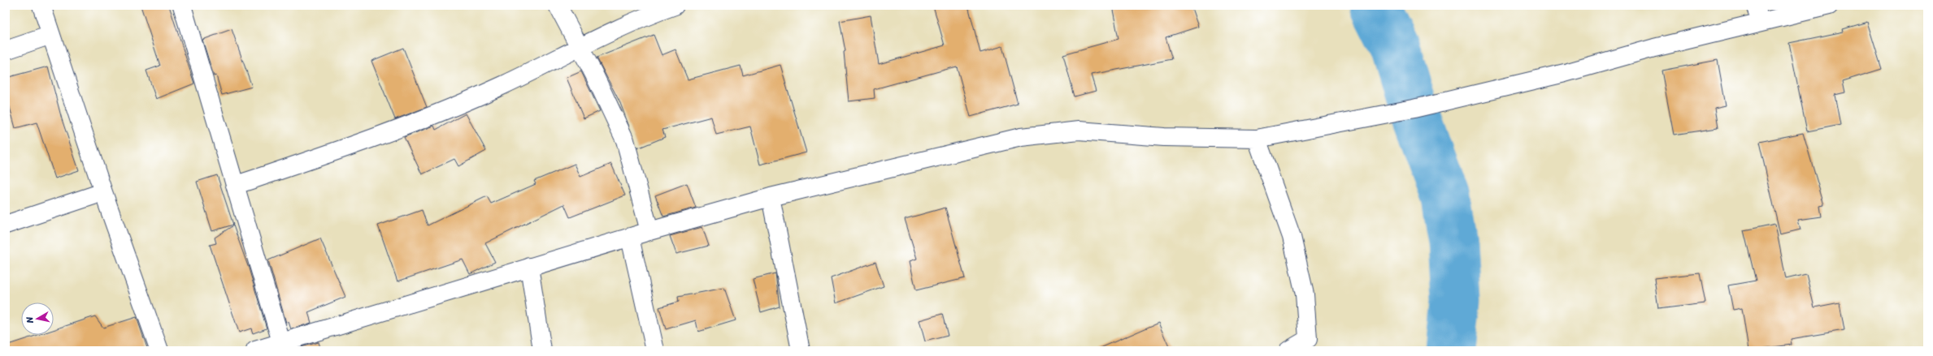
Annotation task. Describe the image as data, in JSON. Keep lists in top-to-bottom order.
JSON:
{
  "north": "left"
}
